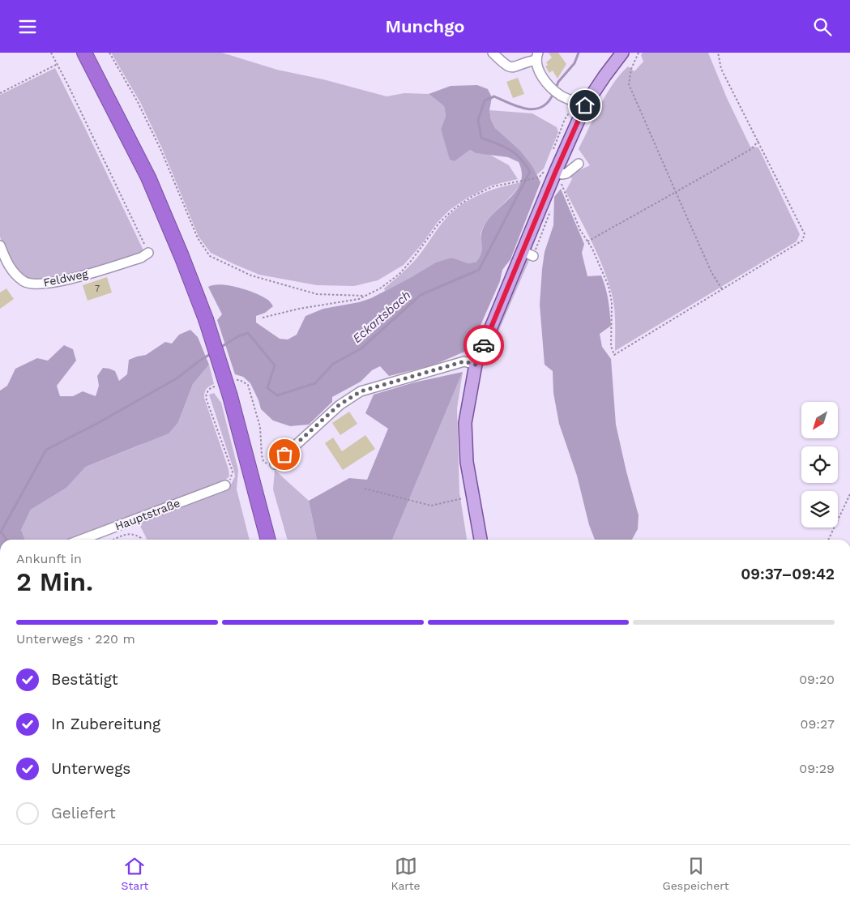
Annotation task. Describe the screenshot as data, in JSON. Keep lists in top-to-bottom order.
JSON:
{
  "streets": {
    "street": ["Feldweg", "Hauptstraße"]
  },
  "water": ["Eckartsbach"],
  "house_numbers": ["7"],
  "north": "bottom left",
  "page": {
    "header": "Munchgo",
    "heading": ["2 Min.", "Ankunft in", "09:37–09:42"],
    "bar": "Unterwegs · 220 m",
    "list": [
      ["Bestätigt", "09:20"],
      ["In Zubereitung", "09:27"],
      ["Unterwegs", "09:29"],
      "Geliefert"
    ],
    "tabs": ["Start", "Karte", "Gespeichert"]
  }
}
